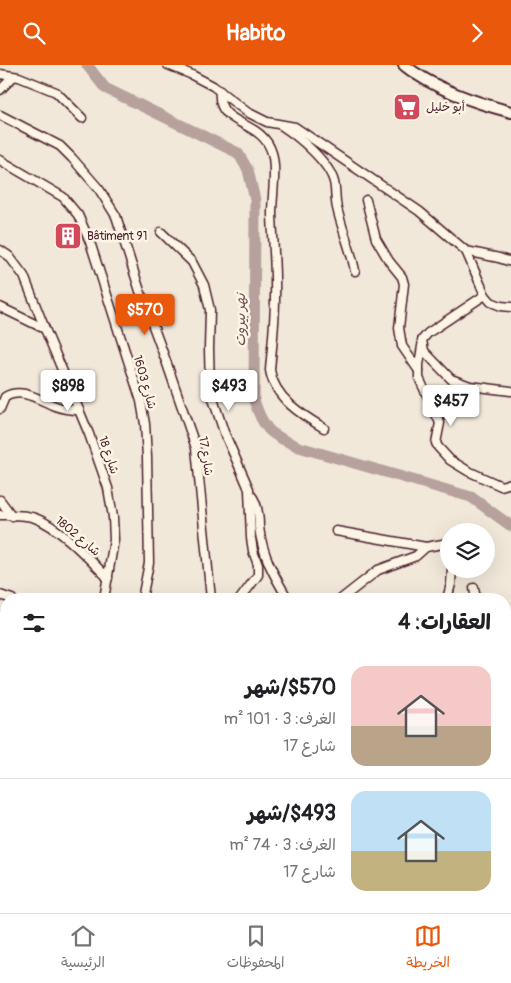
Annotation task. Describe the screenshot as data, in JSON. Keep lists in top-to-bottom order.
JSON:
{
  "streets": {
    "street": [
      "شارع 1603",
      "شارع 18",
      "شارع 17",
      "شارع 1802"
    ]
  },
  "crossings": [
    ["شارع 18", "شارع 1802"]
  ],
  "water": ["نهر بيروت"],
  "places": {
    "supermarket": ["أبو خليل"],
    "building": ["Bâtiment 91"]
  },
  "page": {
    "header": "Habito",
    "price": [
      "$570",
      "$898",
      "$493",
      "$457"
    ],
    "heading": "العقارات: 4",
    "list": [
      {
        "name": "$570/شهر",
        "note": "الغرف: 3 · 101 m² · شارع 17"
      },
      {
        "name": "$493/شهر",
        "note": "الغرف: 3 · 74 m² · شارع 17"
      }
    ],
    "tabs": ["الخريطة", "المحفوظات", "الرئيسية"]
  }
}
